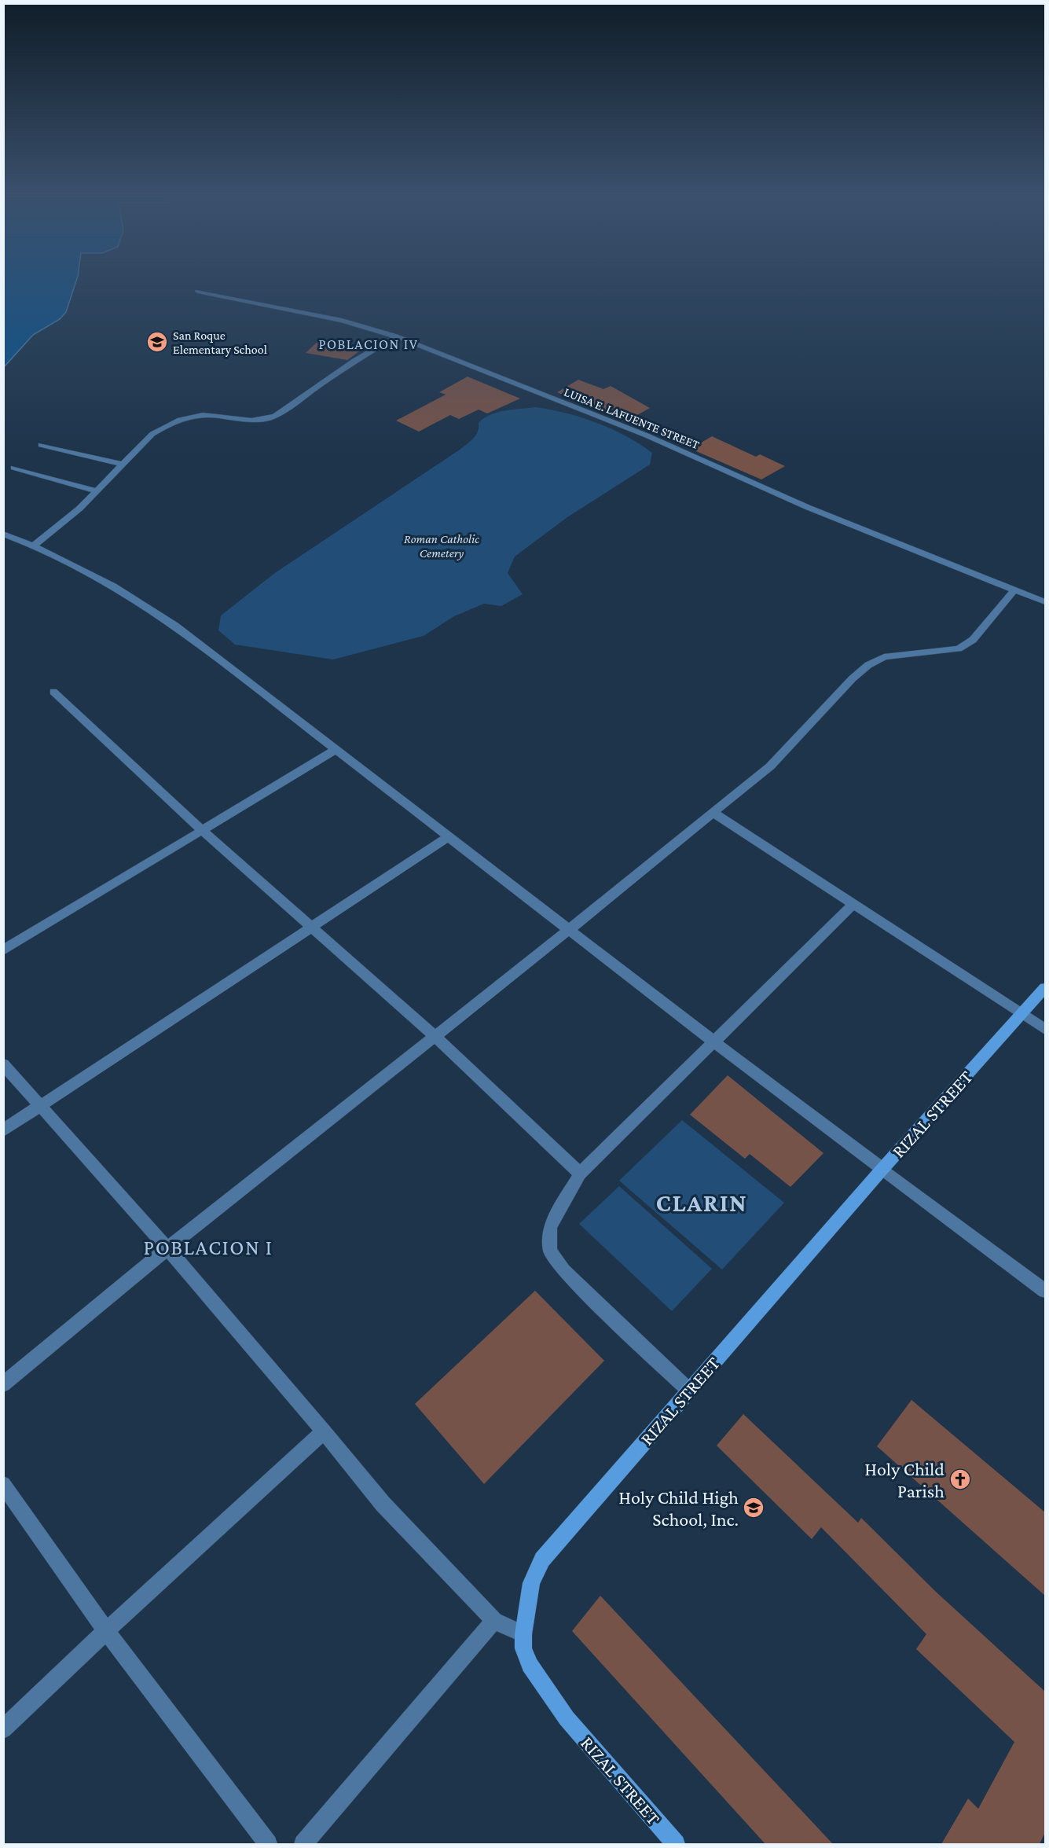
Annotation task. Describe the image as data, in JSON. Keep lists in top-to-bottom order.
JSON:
{
  "streets": {
    "main road": ["RIZAL STREET"],
    "street": ["LUISA E. LAFUENTE STREET"]
  },
  "districts": ["POBLACION IV", "CLARIN", "POBLACION I"],
  "parks": ["Roman Catholic Cemetery"],
  "places": {
    "school or university": ["San Roque Elementary School", "Holy Child High School, Inc."],
    "church": ["Holy Child Parish"]
  }
}
